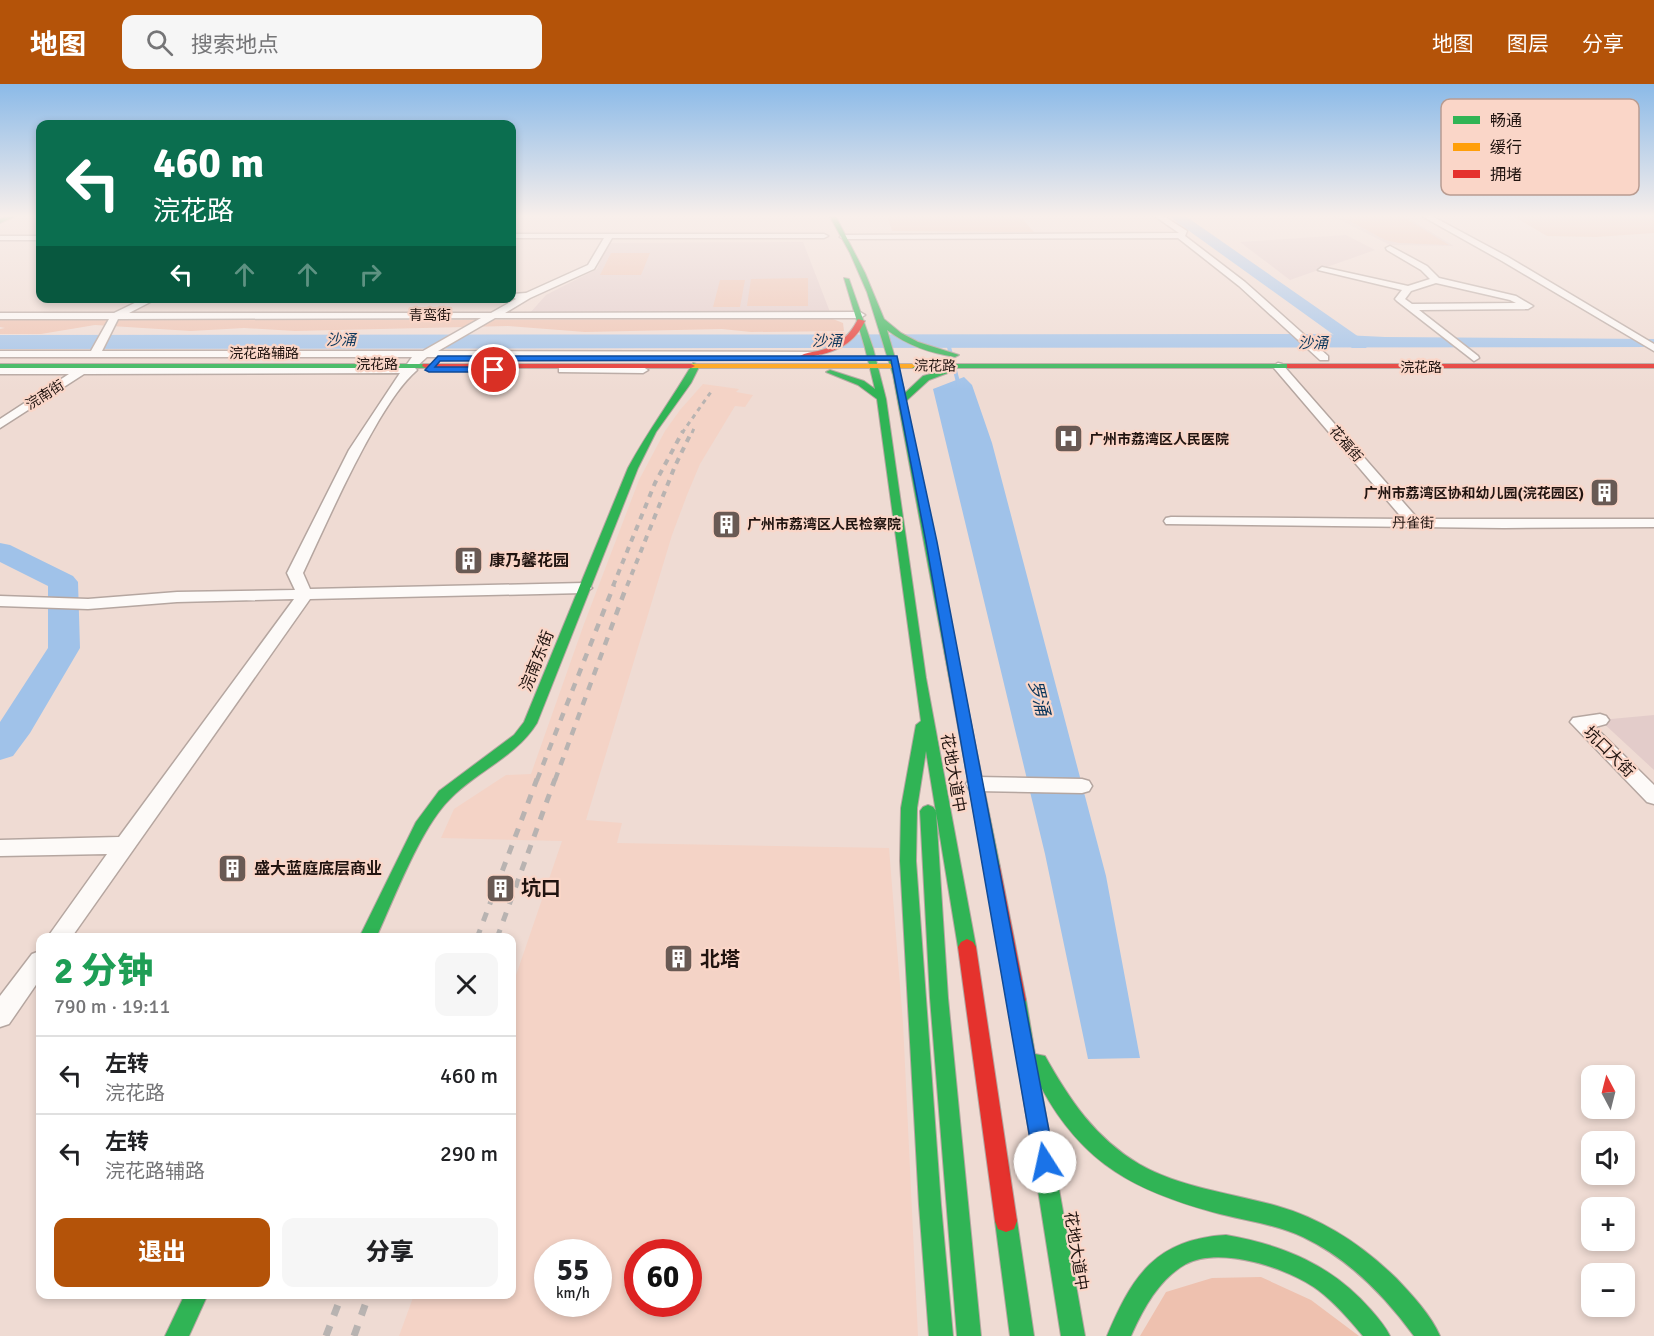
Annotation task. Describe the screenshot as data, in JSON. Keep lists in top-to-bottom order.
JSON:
{
  "streets": {
    "main road": ["浣花路", "浣南东街", "花地大道中"],
    "street": [
      "青鸾街",
      "浣花路辅路",
      "浣南街",
      "花福街",
      "丹雀街",
      "坑口大街"
    ]
  },
  "crossings": [
    ["青鸾街", "花地大道中"],
    ["浣花路辅路", "浣花路"],
    ["浣花路辅路", "浣南街"],
    ["浣花路", "浣南街"],
    ["浣花路", "花福街"],
    ["浣花路", "浣南东街"],
    ["浣花路", "花地大道中"],
    ["花福街", "丹雀街"]
  ],
  "water": ["沙涌", "罗涌"],
  "places": {
    "hospital": ["广州市荔湾区人民医院"],
    "building": [
      "广州市荔湾区协和幼儿园(浣花园区)",
      "广州市荔湾区人民检察院",
      "康乃馨花园",
      "盛大蓝庭底层商业",
      "坑口",
      "北塔"
    ]
  },
  "legend": ["畅通", "缓行", "拥堵"],
  "north": "top",
  "page": {
    "header": "地图",
    "search": "搜索地点",
    "nav": ["地图", "图层", "分享"],
    "turn": ["460 m", "浣花路"],
    "heading": ["2 分钟", "790 m · 19:11"],
    "list": [
      {
        "name": "左转",
        "note": "浣花路",
        "value": "460 m"
      },
      {
        "name": "左转",
        "note": "浣花路辅路",
        "value": "290 m"
      }
    ],
    "map_buttons": ["+", "−"],
    "buttons": ["退出", "分享"],
    "speed": "55 km/h",
    "limit": "60"
  }
}
